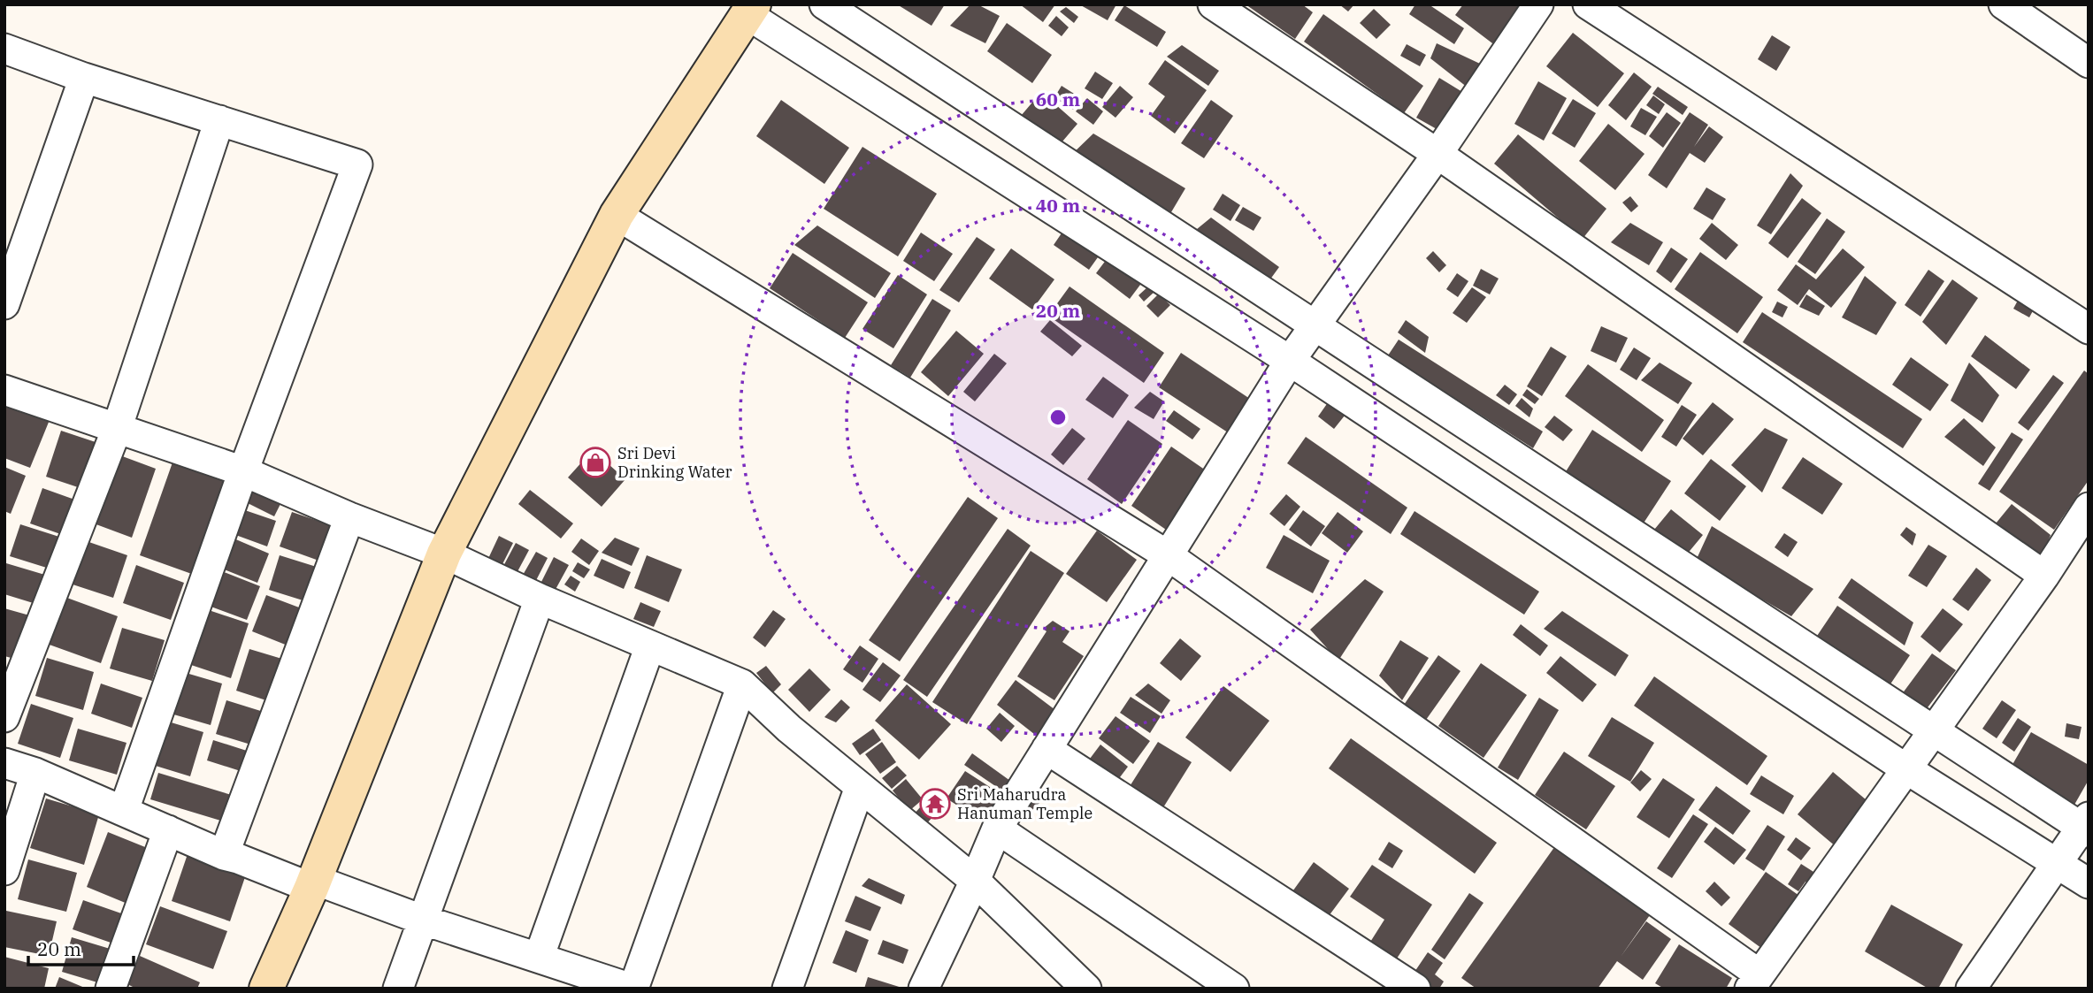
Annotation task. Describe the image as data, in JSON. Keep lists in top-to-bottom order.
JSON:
{
  "places": {
    "shop": ["Sri Devi Drinking Water"],
    "temple": ["Sri Maharudra Hanuman Temple"]
  },
  "scale_bar": "20 m",
  "rings": ["60 m", "40 m", "20 m"]
}
